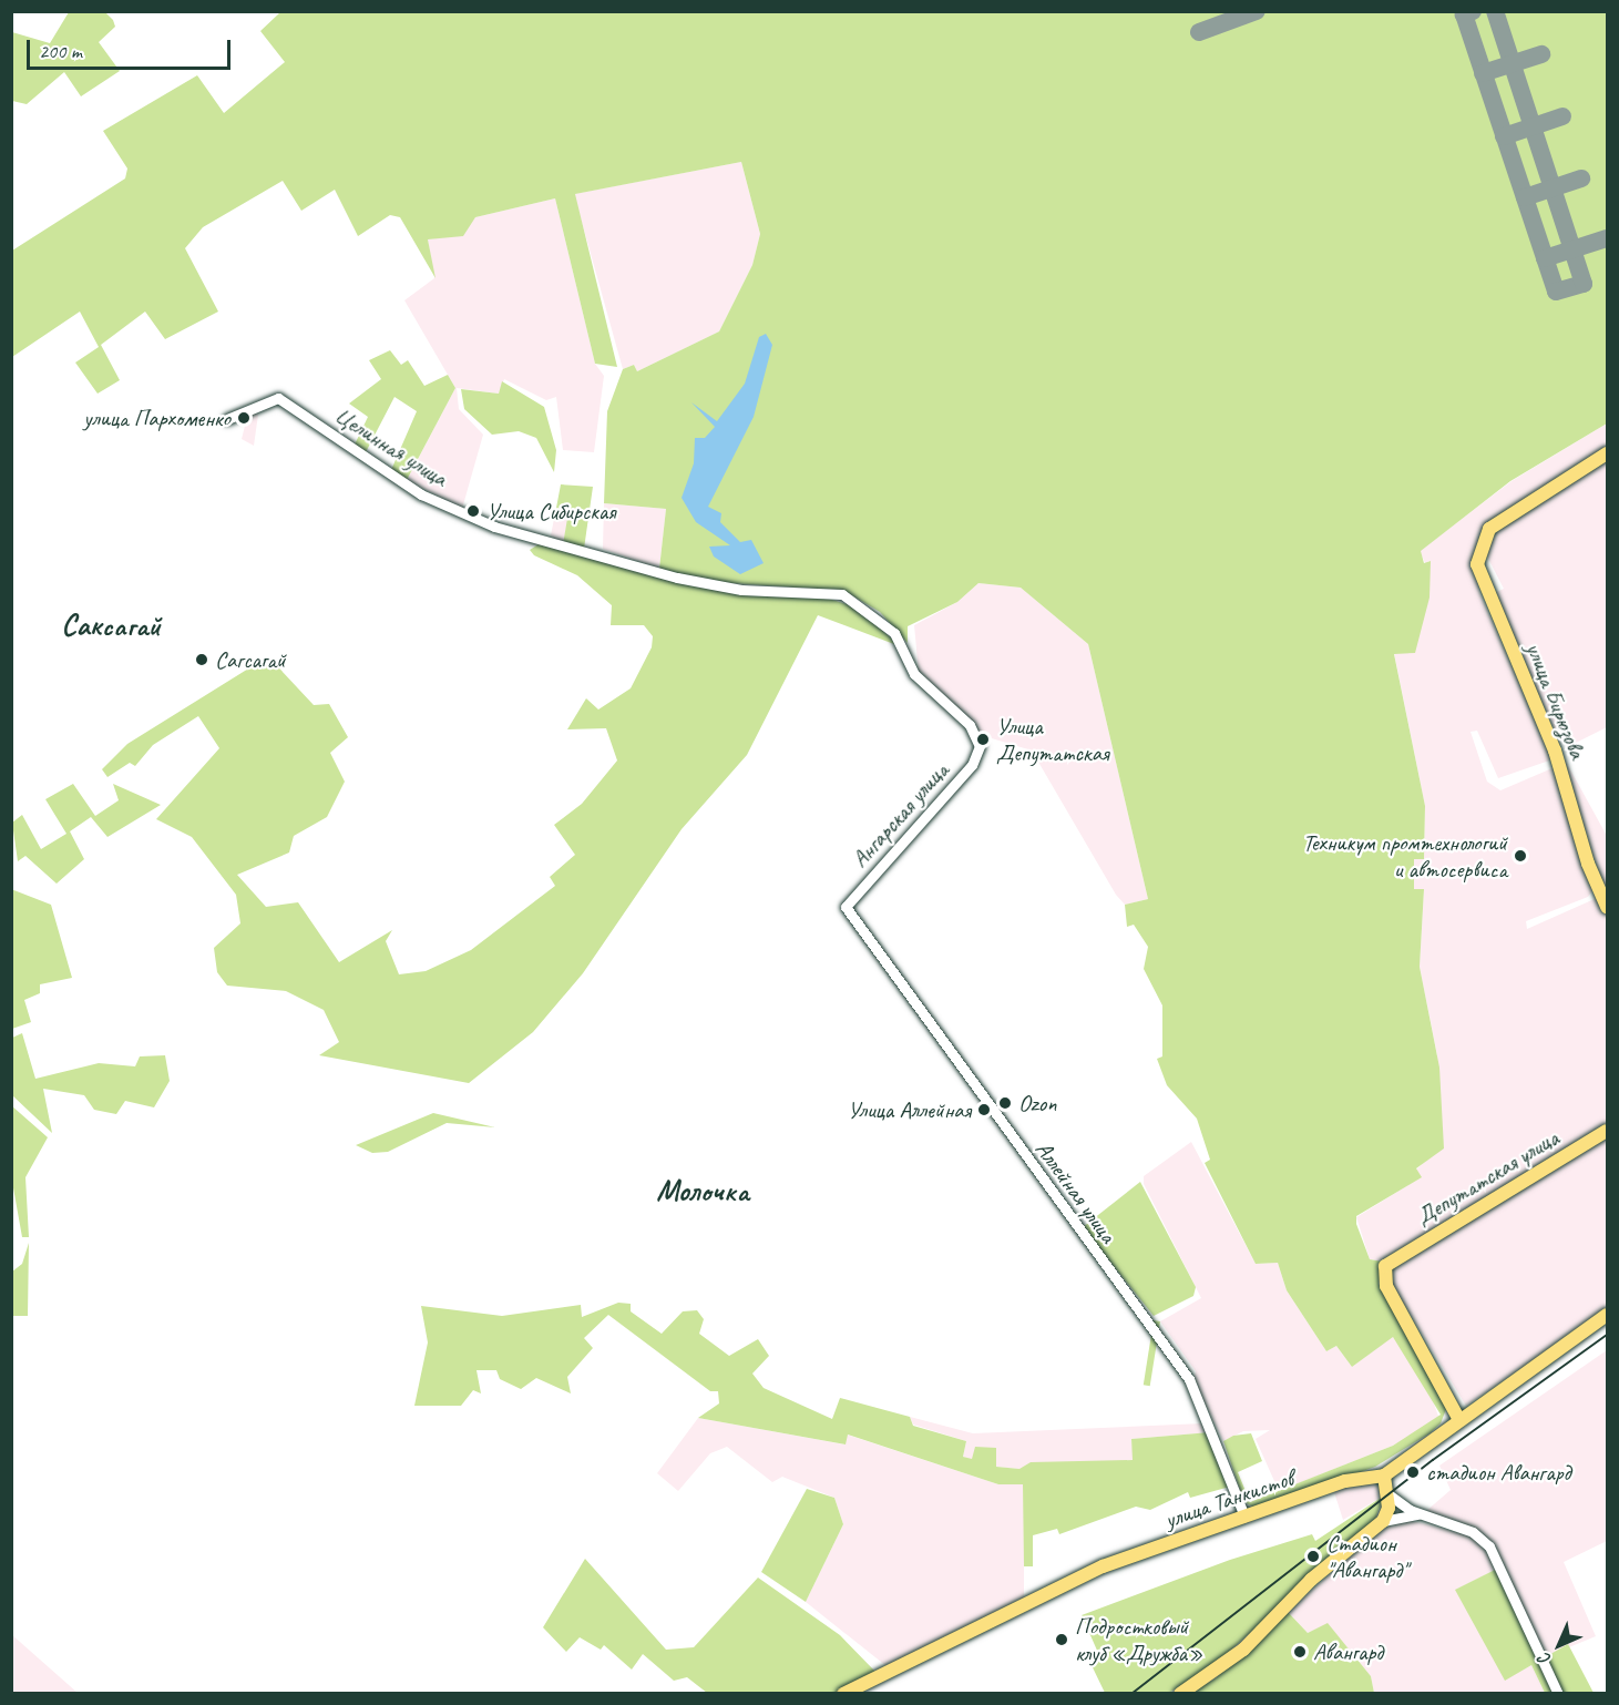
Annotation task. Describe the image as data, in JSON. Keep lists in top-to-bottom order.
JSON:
{
  "streets": {
    "main road": ["улица Бирюзова", "Депутатская улица", "улица Танкистов"],
    "street": ["Целинная улица", "Ангарская улица", "Аллейная улица"]
  },
  "crossings": [
    ["Целинная улица", "Ангарская улица"],
    ["Ангарская улица", "Аллейная улица"],
    ["Аллейная улица", "улица Танкистов"]
  ],
  "districts": ["Саксагай", "Молочка"],
  "places": [
    "улица Пархоменко",
    "Улица Сибирская",
    "Сагсагай",
    "Улица Депутатская",
    "Техникум промтехнологий и автосервиса",
    "Ozon",
    "Улица Аллейная",
    "стадион Авангард",
    "Стадион \"Авангард\"",
    "Подростковый клуб «Дружба»",
    "Авангард"
  ],
  "scale_bar": "200 m",
  "north": "bottom left"
}
